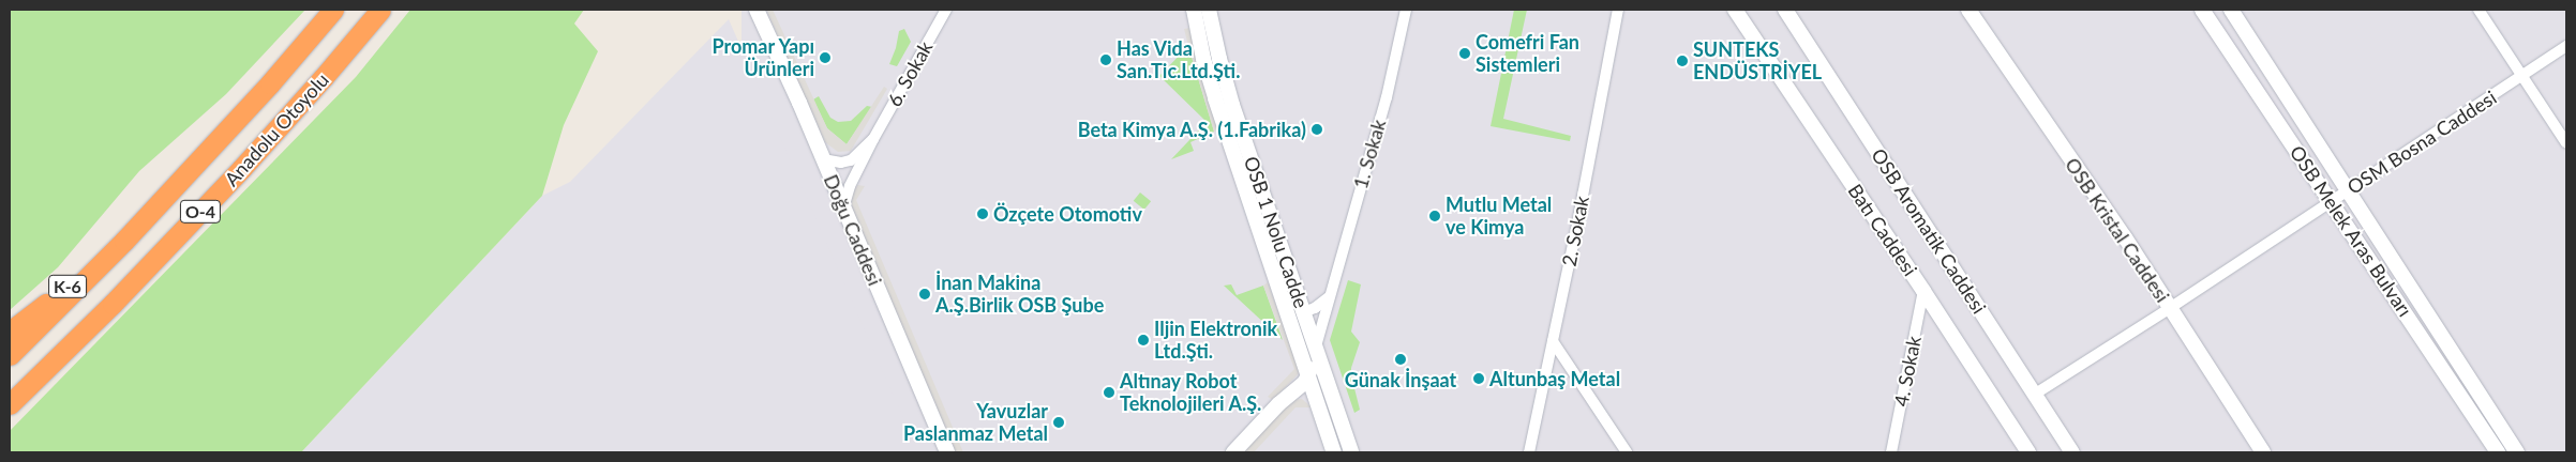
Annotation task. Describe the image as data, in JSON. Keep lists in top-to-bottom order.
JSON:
{
  "streets": {
    "highway": ["Anadolu Otoyolu", "O-4", "K-6"],
    "street": [
      "6. Sokak",
      "OSM Bosna Caddesi",
      "1. Sokak",
      "Doğu Caddesi",
      "Batı Caddesi",
      "OSB Kristal Caddesi",
      "2. Sokak",
      "OSB Aromatik Caddesi",
      "OSB Melek Aras Bulvarı",
      "OSB 1 Nolu Cadde",
      "4. Sokak"
    ]
  },
  "crossings": [
    ["6. Sokak", "Doğu Caddesi"],
    ["Anadolu Otoyolu", "K-6"],
    ["OSM Bosna Caddesi", "OSB Kristal Caddesi"],
    ["OSM Bosna Caddesi", "OSB Aromatik Caddesi"],
    ["OSM Bosna Caddesi", "OSB Melek Aras Bulvarı"],
    ["1. Sokak", "OSB 1 Nolu Cadde"],
    ["Batı Caddesi", "4. Sokak"]
  ],
  "places": [
    "Comefri Fan Sistemleri",
    "Promar Yapı Ürünleri",
    "Has Vida San.Tic.Ltd.Şti.",
    "SUNTEKS ENDÜSTRİYEL",
    "Beta Kimya A.Ş. (1.Fabrika)",
    "Özçete Otomotiv",
    "Mutlu Metal ve Kimya",
    "İnan Makina A.Ş.Birlik OSB Şube",
    "Iljin Elektronik Ltd.Şti.",
    "Günak İnşaat",
    "Altunbaş Metal",
    "Altınay Robot Teknolojileri A.Ş.",
    "Yavuzlar Paslanmaz Metal"
  ]
}
